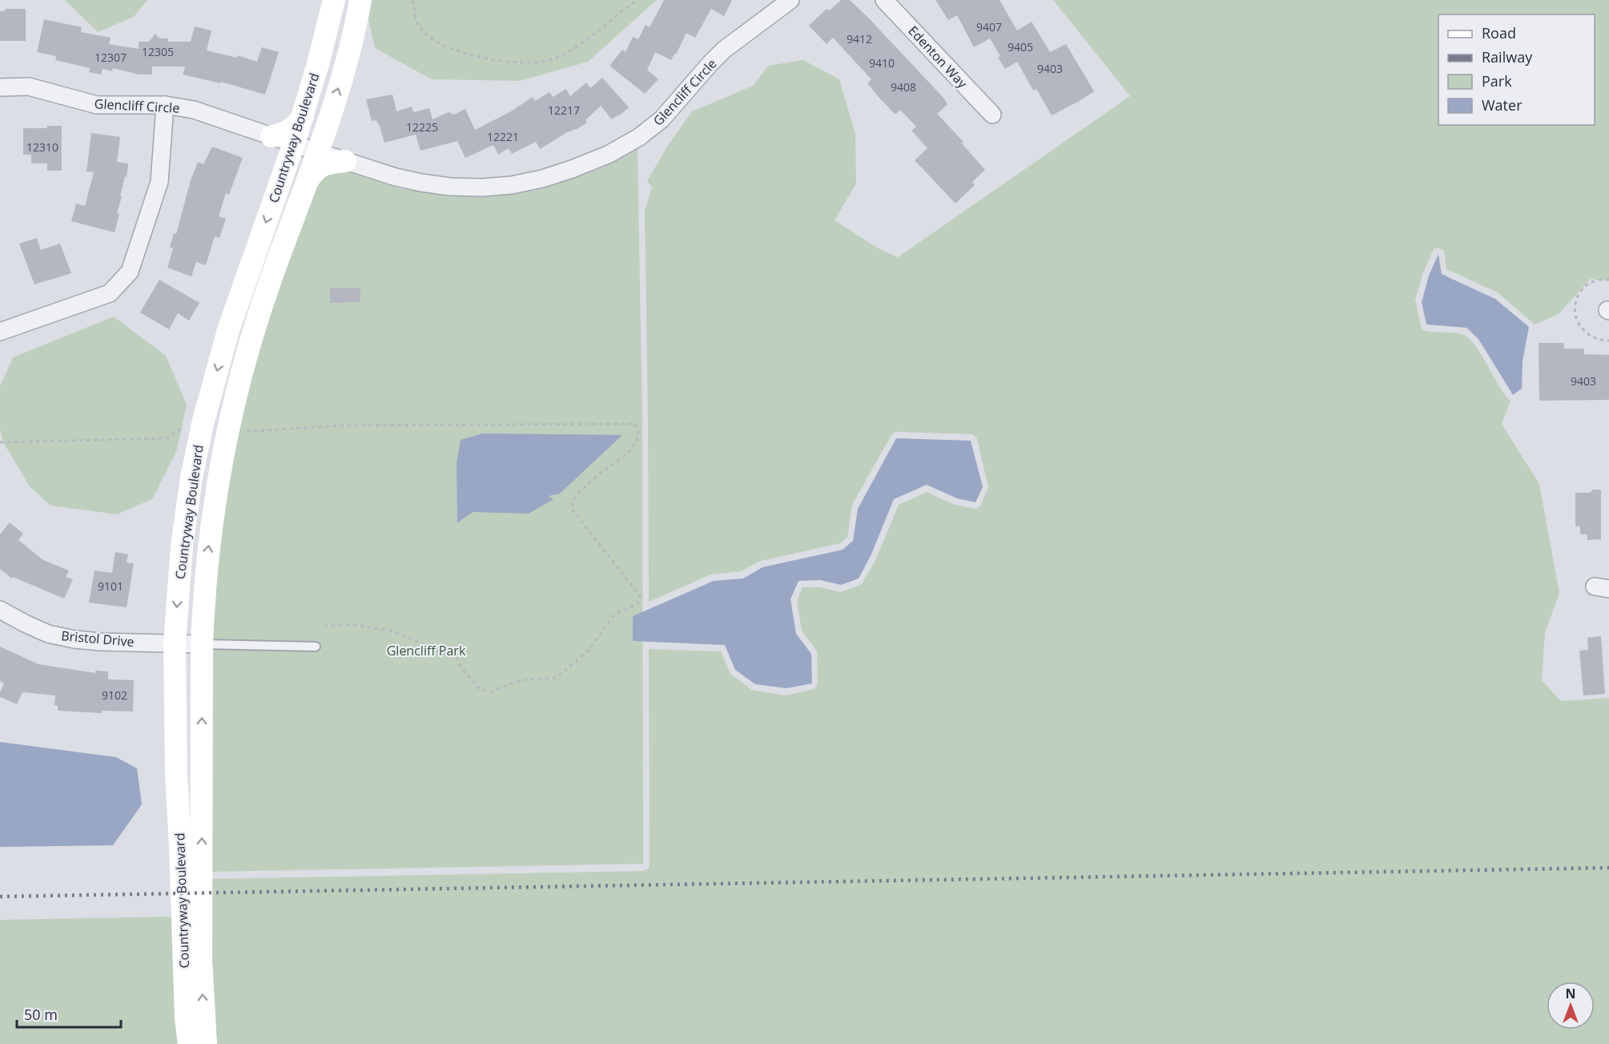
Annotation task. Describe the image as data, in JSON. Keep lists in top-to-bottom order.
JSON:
{
  "streets": {
    "street": [
      "Edenton Way",
      "Glencliff Circle",
      "Countryway Boulevard",
      "Bristol Drive"
    ]
  },
  "crossings": [
    ["Glencliff Circle", "Countryway Boulevard"],
    ["Countryway Boulevard", "Bristol Drive"]
  ],
  "parks": ["Glencliff Park"],
  "house_numbers": [
    "9407",
    "9412",
    "9405",
    "12305",
    "12307",
    "9410",
    "9403",
    "9408",
    "12217",
    "12225",
    "12221",
    "12310",
    "9403",
    "9101",
    "9102"
  ],
  "legend": [
    "Road",
    "Railway",
    "Park",
    "Water"
  ],
  "scale_bar": "50 m",
  "north": "top"
}
